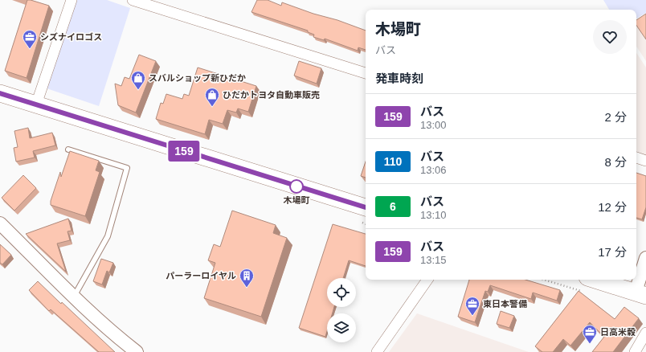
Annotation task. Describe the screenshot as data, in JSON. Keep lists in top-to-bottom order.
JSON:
{
  "places": {
    "office": ["シズナイロゴス", "東日本警備", "日高米穀"],
    "shop": ["スバルショップ新ひだか", "ひだかトヨタ自動車販売"],
    "other": ["木場町"],
    "building": ["パーラーロイヤル"]
  },
  "lines": ["bus line 159"],
  "page": {
    "on_map": "159",
    "heading": [
      ["木場町", "バス"],
      "発車時刻"
    ],
    "list": [
      {
        "mark": "159",
        "name": "バス",
        "note": "13:00",
        "value": "2 分"
      },
      {
        "mark": "110",
        "name": "バス",
        "note": "13:06",
        "value": "8 分"
      },
      {
        "mark": "6",
        "name": "バス",
        "note": "13:10",
        "value": "12 分"
      },
      {
        "mark": "159",
        "name": "バス",
        "note": "13:15",
        "value": "17 分"
      }
    ]
  }
}
